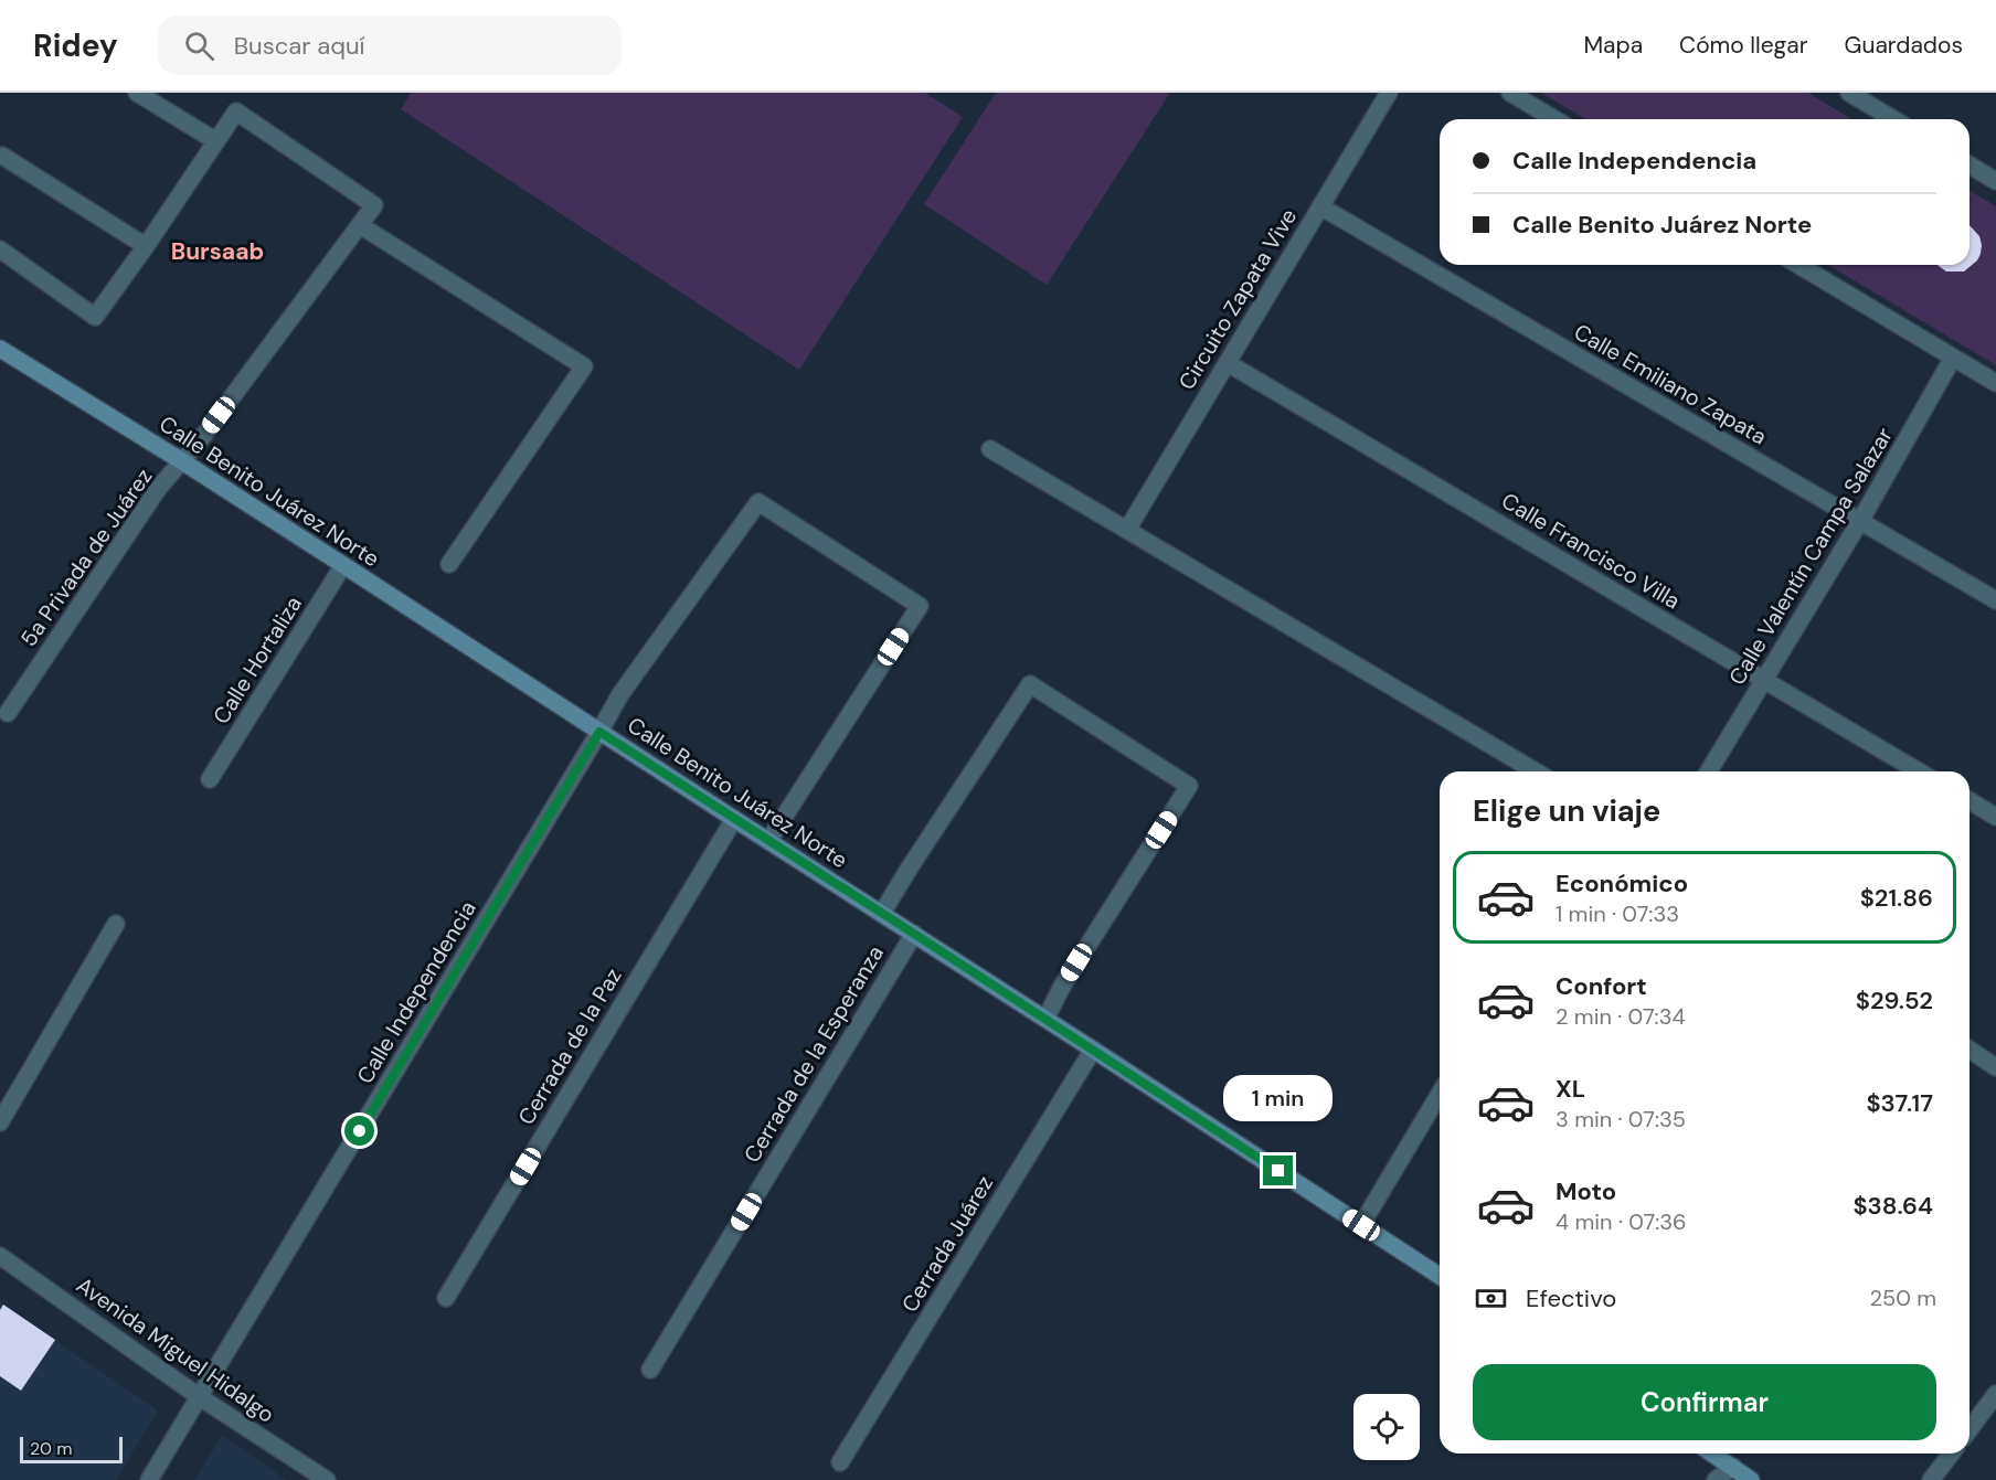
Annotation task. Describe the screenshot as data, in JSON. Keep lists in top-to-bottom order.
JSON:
{
  "streets": {
    "street": [
      "Circuito Zapata Vive",
      "Calle Emiliano Zapata",
      "Calle Benito Juárez Norte",
      "Calle Francisco Villa",
      "Calle Valentín Campa Salazar",
      "5a Privada de Juárez",
      "Calle Hortaliza",
      "Calle Independencia",
      "Cerrada de la Paz",
      "Cerrada de la Esperanza",
      "Cerrada Juárez",
      "Avenida Miguel Hidalgo"
    ]
  },
  "crossings": [
    ["Circuito Zapata Vive", "Calle Emiliano Zapata"],
    ["Circuito Zapata Vive", "Calle Francisco Villa"],
    ["Calle Emiliano Zapata", "Calle Valentín Campa Salazar"],
    ["Calle Benito Juárez Norte", "5a Privada de Juárez"],
    ["Calle Benito Juárez Norte", "Calle Hortaliza"],
    ["Calle Benito Juárez Norte", "Calle Independencia"],
    ["Calle Benito Juárez Norte", "Cerrada de la Paz"],
    ["Calle Benito Juárez Norte", "Cerrada de la Esperanza"],
    ["Calle Benito Juárez Norte", "Cerrada Juárez"],
    ["Calle Francisco Villa", "Calle Valentín Campa Salazar"],
    ["Calle Independencia", "Avenida Miguel Hidalgo"]
  ],
  "districts": ["Bursaab"],
  "scale_bar": "20 m",
  "page": {
    "header": "Ridey",
    "search": "Buscar aquí",
    "nav": ["Mapa", "Cómo llegar", "Guardados"],
    "banner": ["Calle Independencia", "Calle Benito Juárez Norte"],
    "heading": "Elige un viaje",
    "list": [
      {
        "name": "Económico",
        "note": "1 min · 07:33",
        "value": "$21.86"
      },
      {
        "name": "Confort",
        "note": "2 min · 07:34",
        "value": "$29.52"
      },
      {
        "name": "XL",
        "note": "3 min · 07:35",
        "value": "$37.17"
      },
      {
        "name": "Moto",
        "note": "4 min · 07:36",
        "value": "$38.64"
      }
    ],
    "bubble": "1 min",
    "pay": ["Efectivo", "250 m"],
    "buttons": "Confirmar",
    "scale": "20 m"
  }
}
